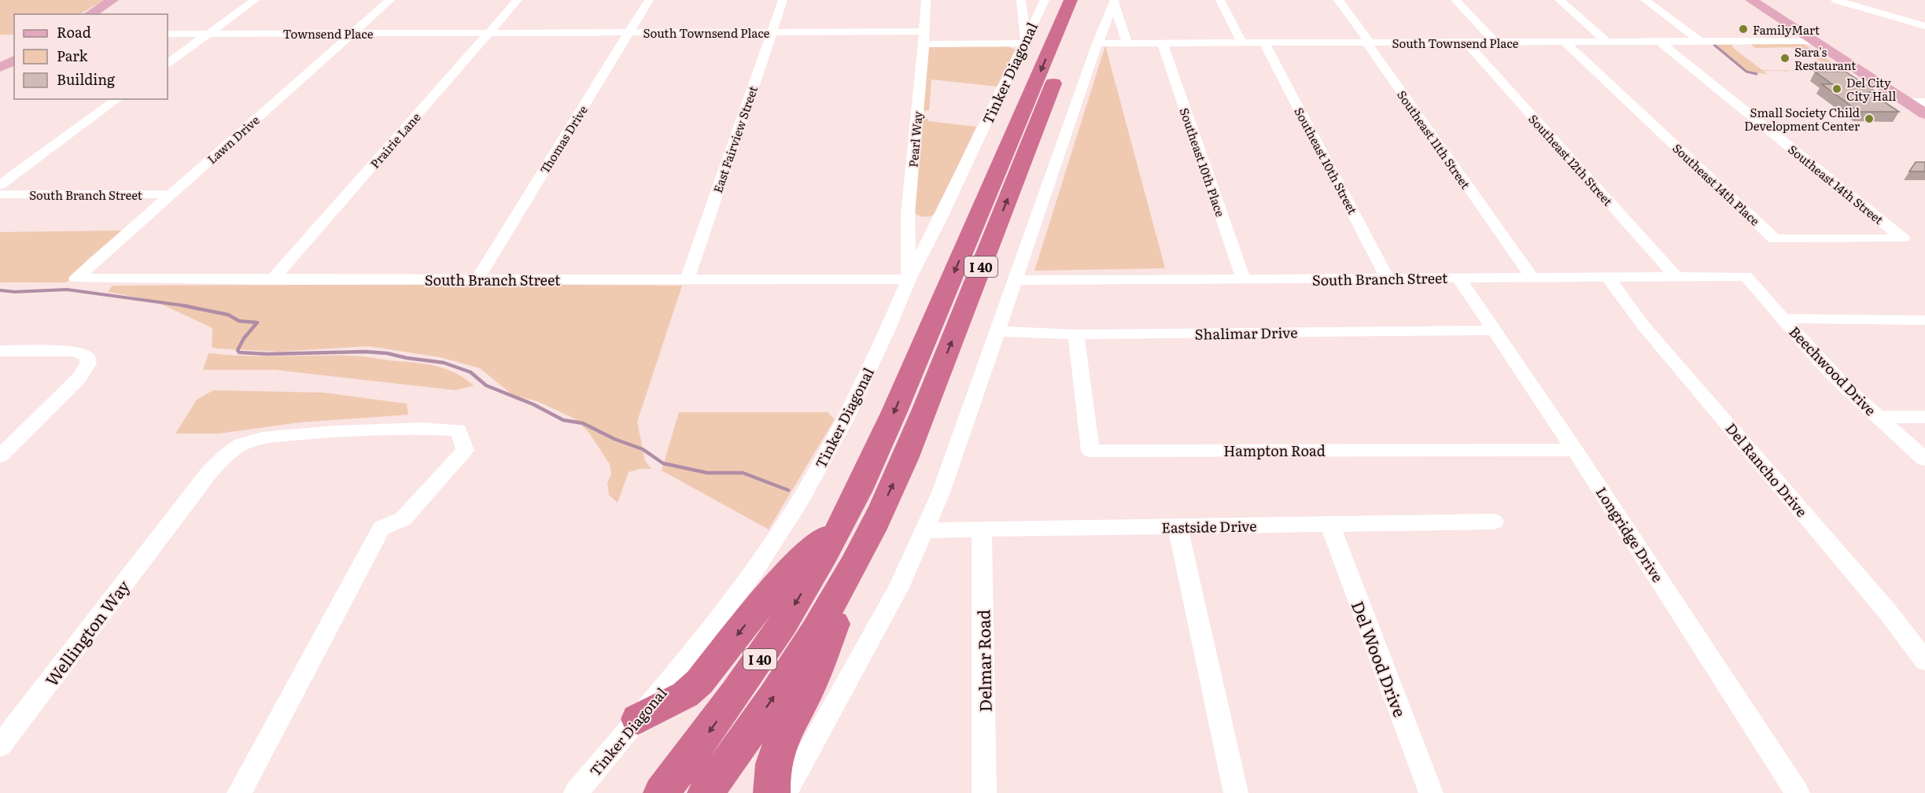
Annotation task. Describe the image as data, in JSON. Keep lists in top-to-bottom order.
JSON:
{
  "streets": {
    "highway": ["Tinker Diagonal", "I 40"],
    "street": [
      "South Townsend Place",
      "Townsend Place",
      "Lawn Drive",
      "Thomas Drive",
      "East Fairview Street",
      "Pearl Way",
      "Southeast 11th Street",
      "Prairie Lane",
      "Southeast 12th Street",
      "Southeast 10th Street",
      "Southeast 10th Place",
      "Southeast 14th Place",
      "Southeast 14th Street",
      "South Branch Street",
      "Shalimar Drive",
      "Beechwood Drive",
      "Hampton Road",
      "Del Rancho Drive",
      "Eastside Drive",
      "Longridge Drive",
      "Wellington Way",
      "Del Wood Drive",
      "Delmar Road"
    ]
  },
  "crossings": [
    ["South Townsend Place", "Townsend Place"],
    ["South Townsend Place", "Tinker Diagonal"],
    ["South Townsend Place", "Thomas Drive"],
    ["South Townsend Place", "East Fairview Street"],
    ["South Townsend Place", "Pearl Way"],
    ["South Townsend Place", "Southeast 11th Street"],
    ["South Townsend Place", "Prairie Lane"],
    ["South Townsend Place", "Southeast 12th Street"],
    ["South Townsend Place", "Southeast 10th Street"],
    ["South Townsend Place", "Southeast 10th Place"],
    ["South Townsend Place", "Southeast 14th Place"],
    ["South Townsend Place", "Southeast 14th Street"],
    ["Townsend Place", "Lawn Drive"],
    ["Townsend Place", "Prairie Lane"],
    ["Tinker Diagonal", "Pearl Way"],
    ["Tinker Diagonal", "South Branch Street"],
    ["Lawn Drive", "South Branch Street"],
    ["Thomas Drive", "South Branch Street"],
    ["East Fairview Street", "South Branch Street"],
    ["Pearl Way", "South Branch Street"],
    ["Southeast 11th Street", "South Branch Street"],
    ["Prairie Lane", "South Branch Street"],
    ["Southeast 12th Street", "South Branch Street"],
    ["Southeast 10th Street", "South Branch Street"],
    ["Southeast 10th Place", "South Branch Street"],
    ["Southeast 14th Place", "Southeast 14th Street"],
    ["South Branch Street", "Beechwood Drive"],
    ["South Branch Street", "Del Rancho Drive"],
    ["South Branch Street", "Longridge Drive"],
    ["Shalimar Drive", "Hampton Road"],
    ["Shalimar Drive", "Longridge Drive"],
    ["Hampton Road", "Longridge Drive"],
    ["Eastside Drive", "Del Wood Drive"],
    ["Eastside Drive", "Delmar Road"]
  ],
  "places": [
    "FamilyMart",
    "Sara's Restaurant",
    "Del City City Hall",
    "Small Society Child Development Center"
  ],
  "legend": ["Road", "Park", "Building"]
}
